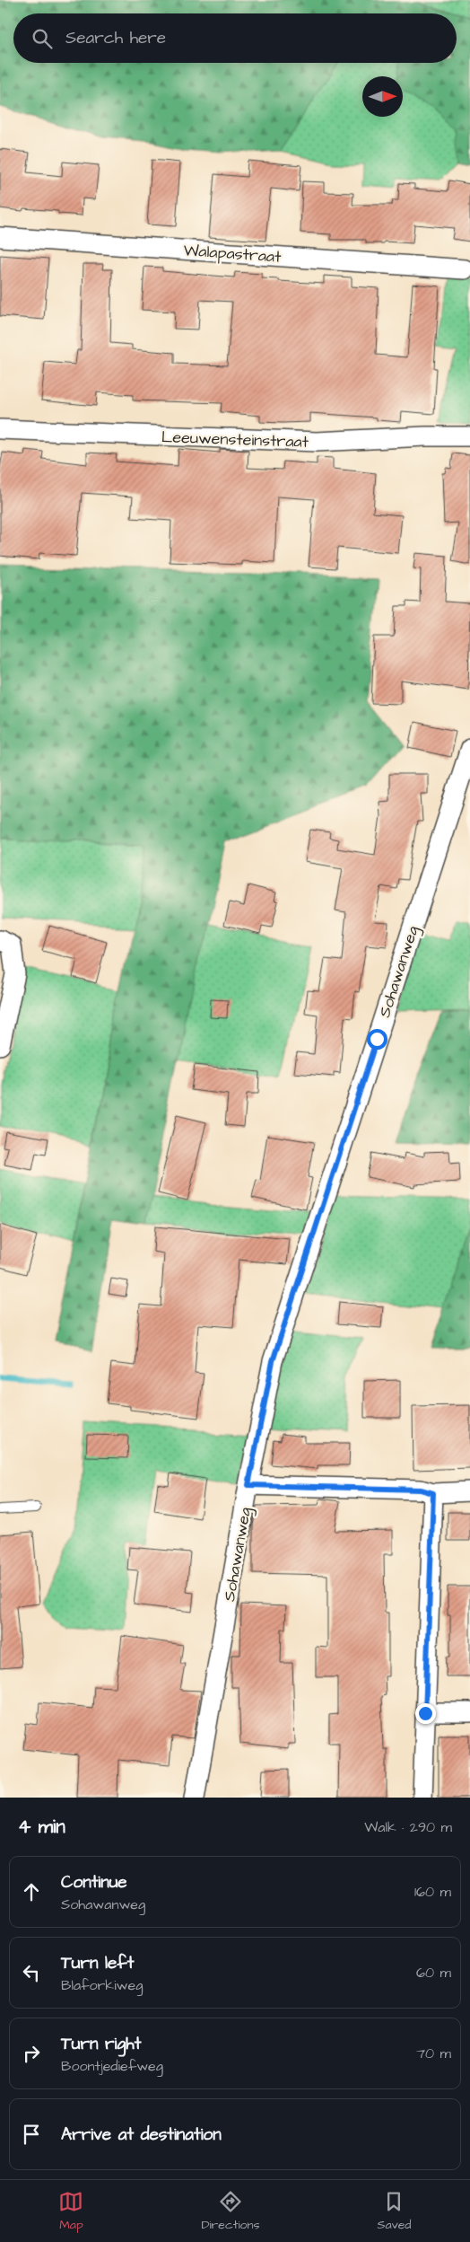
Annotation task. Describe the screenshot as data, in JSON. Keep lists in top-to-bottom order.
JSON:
{
  "streets": {
    "street": ["Walapastraat", "Leeuwensteinstraat", "Sohawanweg"]
  },
  "north": "right",
  "page": {
    "search": "Search here",
    "heading": ["4 min", "Walk · 290 m"],
    "list": [
      ["Continue", "Sohawanweg", "160 m"],
      ["Turn left", "Blaforkiweg", "60 m"],
      ["Turn right", "Boontjediefweg", "70 m"],
      "Arrive at destination"
    ],
    "nav": ["Map", "Directions", "Saved"]
  }
}
